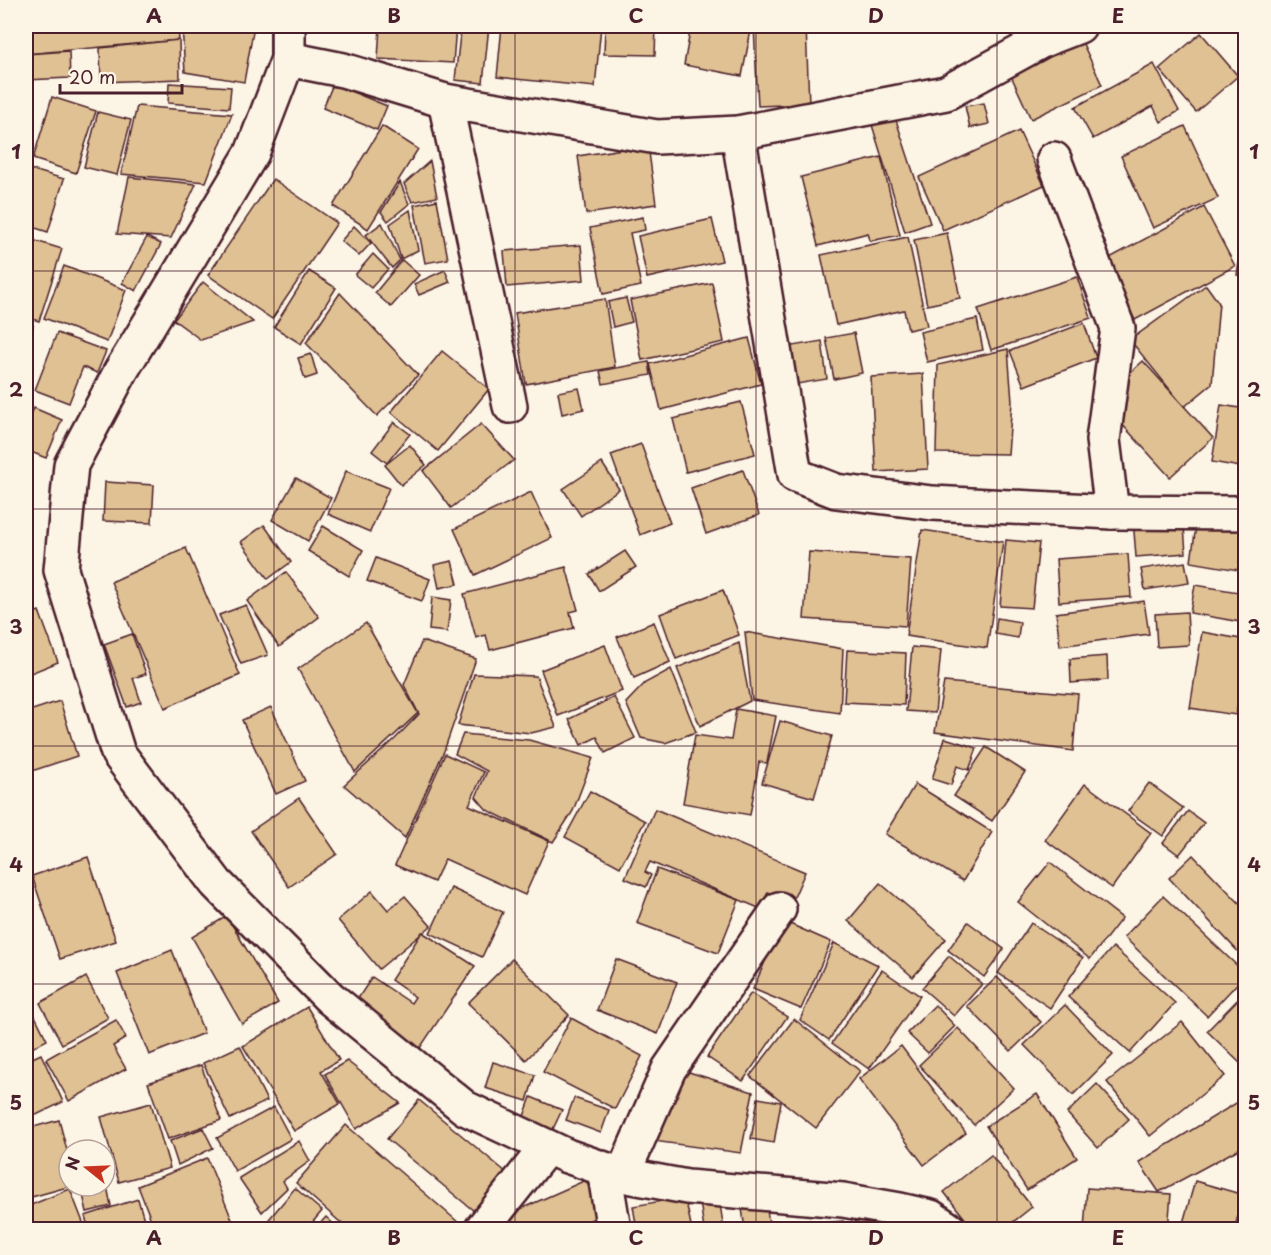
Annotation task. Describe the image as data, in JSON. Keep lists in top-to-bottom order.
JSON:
{
  "scale_bar": "20 m",
  "north": "left",
  "grid": {
    "columns": [
      "A",
      "B",
      "C",
      "D",
      "E"
    ],
    "rows": [
      "1",
      "2",
      "3",
      "4",
      "5"
    ]
  }
}
